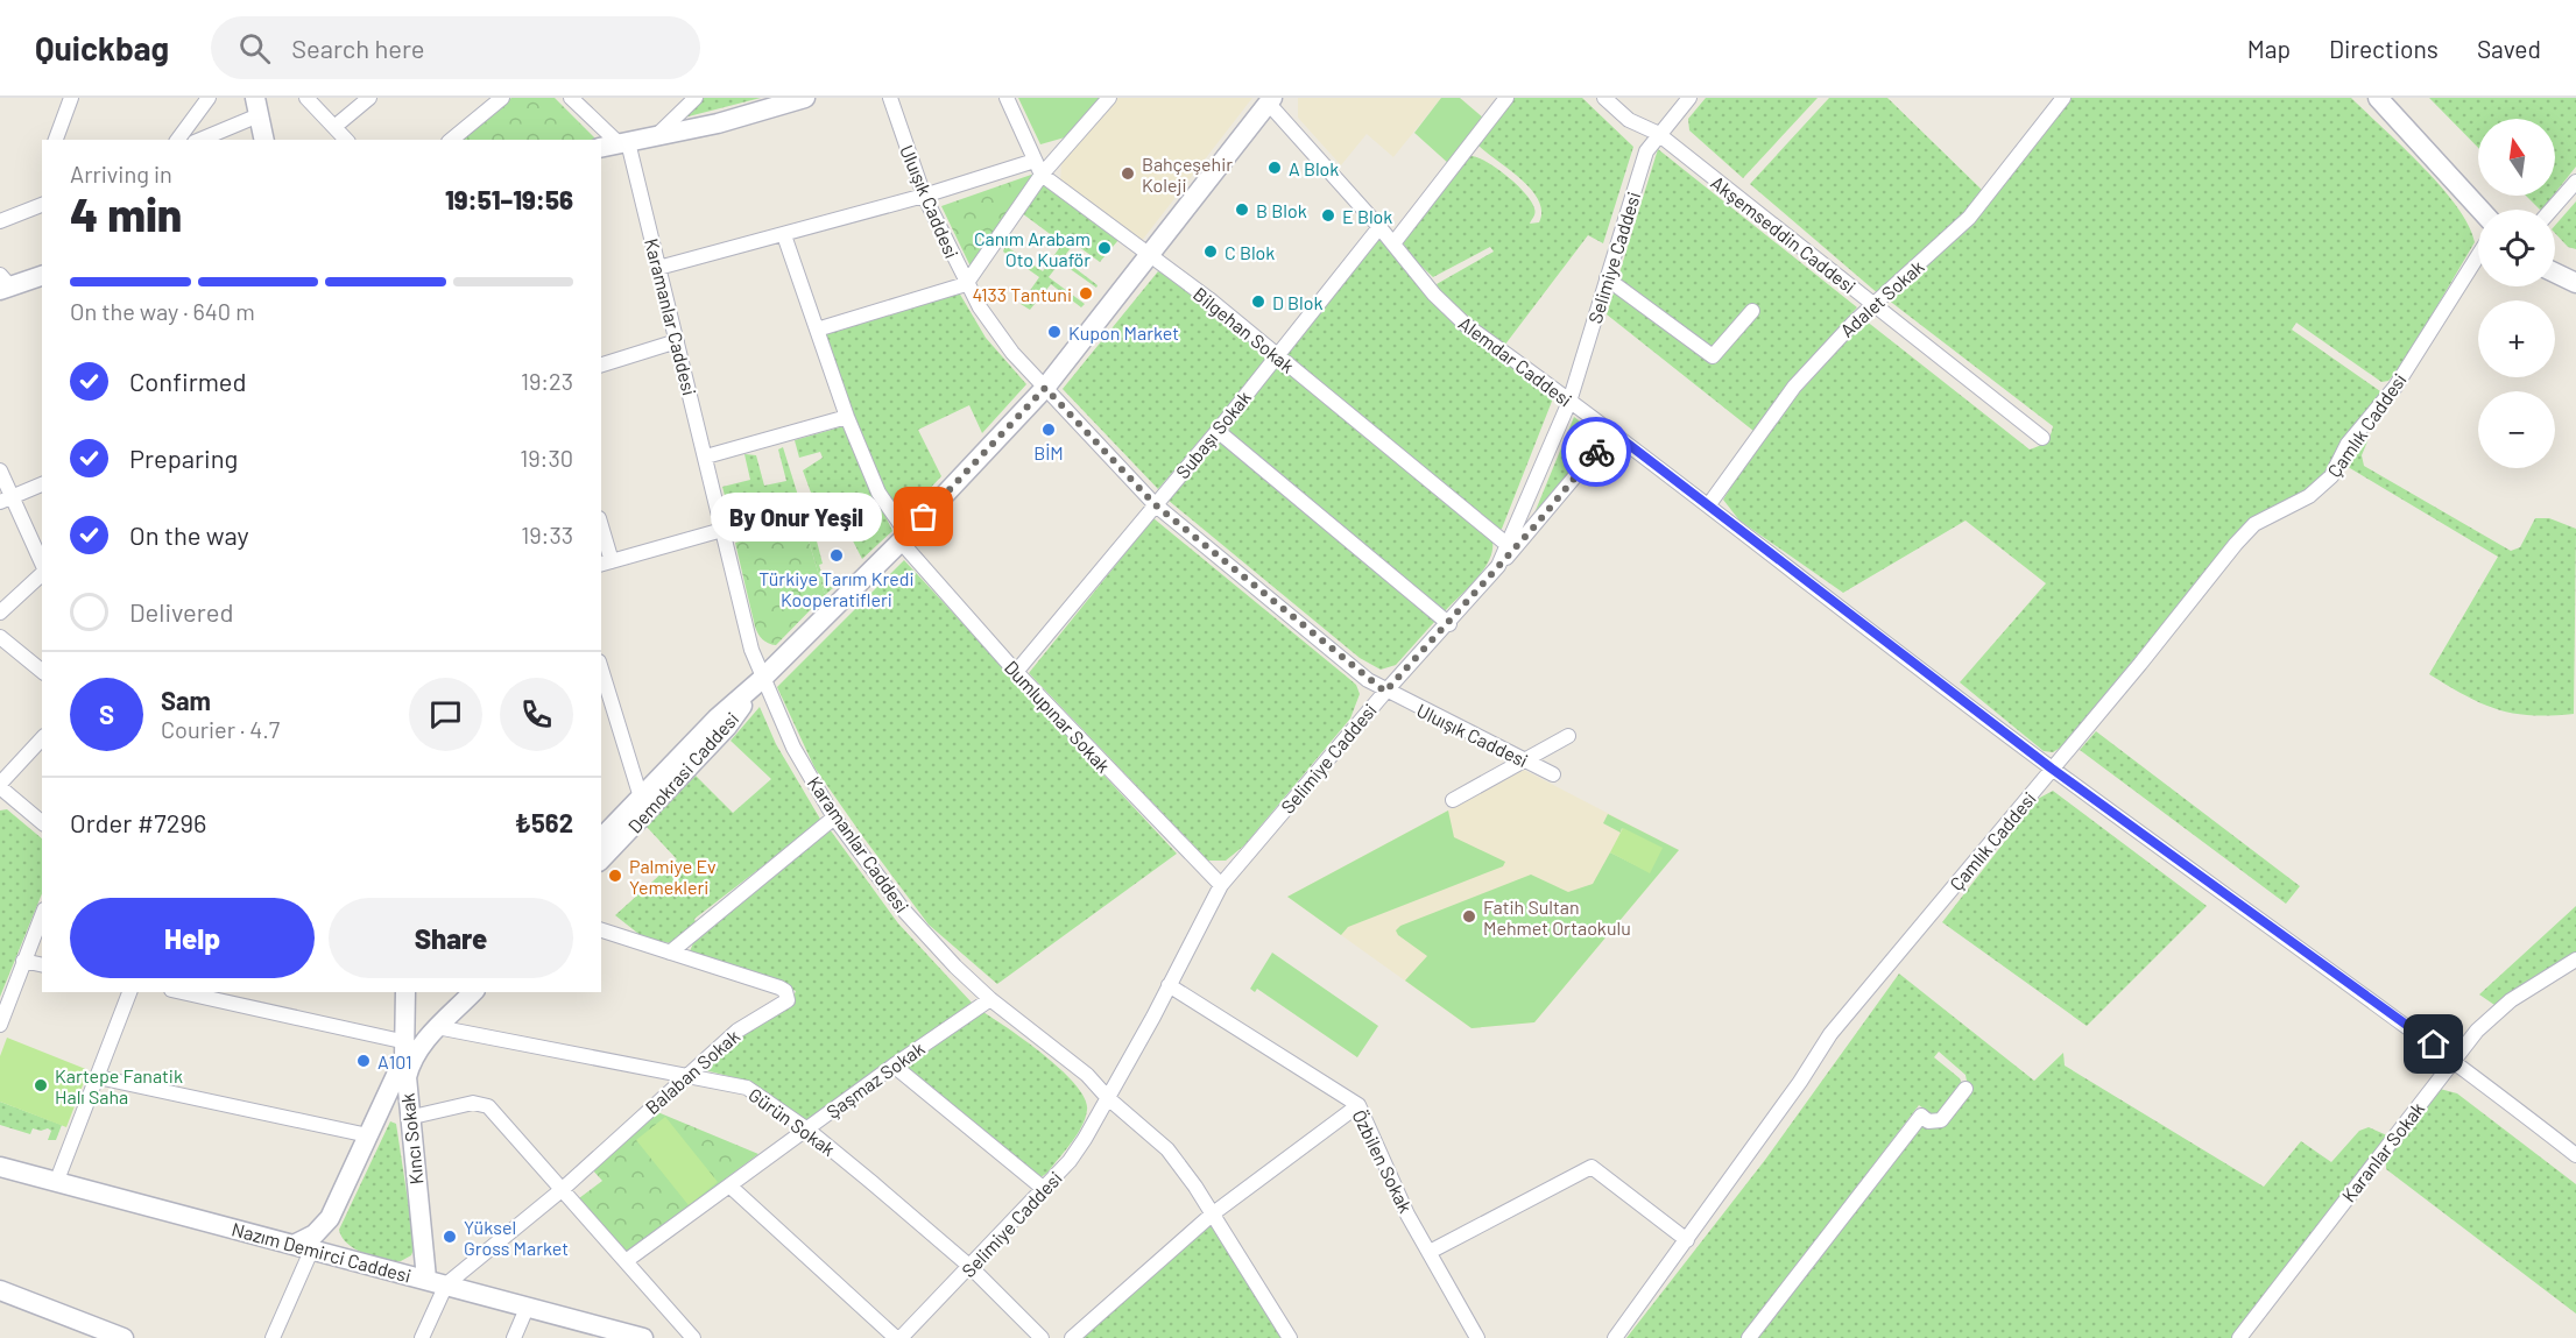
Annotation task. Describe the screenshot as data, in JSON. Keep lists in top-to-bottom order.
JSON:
{
  "streets": {
    "main road": ["Demokrasi Caddesi", "Kıncı Sokak", "Nazım Demirci Caddesi"],
    "street": [
      "Uluışık Caddesi",
      "Akşemseddin Caddesi",
      "Selimiye Caddesi",
      "Adalet Sokak",
      "Karamanlar Caddesi",
      "Bilgehan Sokak",
      "Alemdar Caddesi",
      "Çamlık Caddesi",
      "Subaşı Sokak",
      "Dumlupınar Sokak",
      "Balaban Sokak",
      "Şaşmaz Sokak",
      "Gürün Sokak",
      "Karanlar Sokak",
      "Özbilen Sokak"
    ]
  },
  "crossings": [
    ["Uluışık Caddesi", "Selimiye Caddesi"],
    ["Uluışık Caddesi", "Subaşı Sokak"],
    ["Uluışık Caddesi", "Demokrasi Caddesi"],
    ["Akşemseddin Caddesi", "Selimiye Caddesi"],
    ["Akşemseddin Caddesi", "Adalet Sokak"],
    ["Selimiye Caddesi", "Karamanlar Caddesi"],
    ["Selimiye Caddesi", "Bilgehan Sokak"],
    ["Selimiye Caddesi", "Alemdar Caddesi"],
    ["Selimiye Caddesi", "Dumlupınar Sokak"],
    ["Selimiye Caddesi", "Gürün Sokak"],
    ["Selimiye Caddesi", "Özbilen Sokak"],
    ["Adalet Sokak", "Alemdar Caddesi"],
    ["Karamanlar Caddesi", "Demokrasi Caddesi"],
    ["Karamanlar Caddesi", "Şaşmaz Sokak"],
    ["Bilgehan Sokak", "Subaşı Sokak"],
    ["Bilgehan Sokak", "Demokrasi Caddesi"],
    ["Alemdar Caddesi", "Çamlık Caddesi"],
    ["Alemdar Caddesi", "Subaşı Sokak"],
    ["Alemdar Caddesi", "Demokrasi Caddesi"],
    ["Alemdar Caddesi", "Karanlar Sokak"],
    ["Subaşı Sokak", "Dumlupınar Sokak"],
    ["Dumlupınar Sokak", "Demokrasi Caddesi"],
    ["Balaban Sokak", "Gürün Sokak"],
    ["Balaban Sokak", "Kıncı Sokak"],
    ["Balaban Sokak", "Nazım Demirci Caddesi"],
    ["Şaşmaz Sokak", "Gürün Sokak"],
    ["Gürün Sokak", "Kıncı Sokak"],
    ["Kıncı Sokak", "Nazım Demirci Caddesi"]
  ],
  "places": [
    "A Blok",
    "Bahçeşehir Koleji",
    "B Blok",
    "E Blok",
    "Canım Arabam Oto Kuaför",
    "C Blok",
    "4133 Tantuni",
    "D Blok",
    "Kupon Market",
    "BİM",
    "By Onur Yeşil",
    "Türkiye Tarım Kredi Kooperatifleri",
    "Palmiye Ev Yemekleri",
    "Fatih Sultan Mehmet Ortaokulu",
    "A101",
    "Kartepe Fanatik Halı Saha",
    "Yüksel Gross Market"
  ],
  "north": "top",
  "page": {
    "header": "Quickbag",
    "search": "Search here",
    "nav": ["Map", "Directions", "Saved"],
    "map_buttons": ["+", "−"],
    "heading": ["4 min", "Arriving in", "19:51–19:56"],
    "panel": [
      "Sam",
      "Courier · 4.7",
      "Order #7296",
      "₺562"
    ],
    "bar": "On the way · 640 m",
    "list": [
      ["Confirmed", "19:23"],
      ["Preparing", "19:30"],
      ["On the way", "19:33"],
      "Delivered"
    ],
    "bubble": "By Onur Yeşil",
    "round": "S",
    "buttons": ["Help", "Share"]
  }
}
